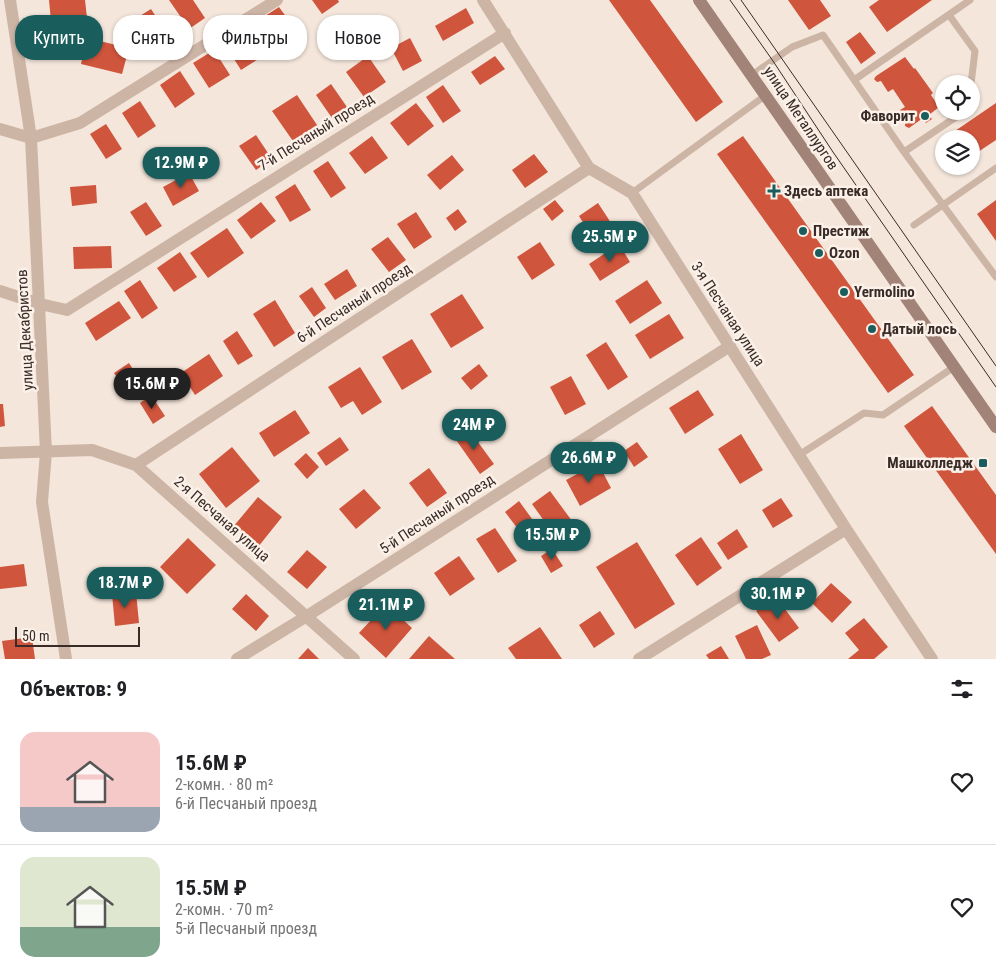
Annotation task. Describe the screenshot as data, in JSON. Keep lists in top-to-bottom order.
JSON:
{
  "streets": {
    "main road": ["улица Металлургов"],
    "street": [
      "7-й Песчаный проезд",
      "6-й Песчаный проезд",
      "3-я Песчаная улица",
      "улица Декабристов",
      "5-й Песчаный проезд",
      "2-я Песчаная улица"
    ]
  },
  "crossings": [
    ["7-й Песчаный проезд", "3-я Песчаная улица"],
    ["7-й Песчаный проезд", "улица Декабристов"],
    ["6-й Песчаный проезд", "3-я Песчаная улица"],
    ["6-й Песчаный проезд", "2-я Песчаная улица"],
    ["3-я Песчаная улица", "5-й Песчаный проезд"],
    ["улица Декабристов", "2-я Песчаная улица"],
    ["5-й Песчаный проезд", "2-я Песчаная улица"]
  ],
  "places": {
    "other": [
      "Фаворит",
      "Престиж",
      "Ozon",
      "Yermolino",
      "Датый лось"
    ],
    "health": ["Здесь аптека"],
    "transit": ["Машколледж"]
  },
  "scale_bar": "50 m",
  "page": {
    "chip": [
      "Купить",
      "Снять",
      "Фильтры",
      "Новое"
    ],
    "price": [
      "12.9M ₽",
      "25.5M ₽",
      "15.6M ₽",
      "24M ₽",
      "26.6M ₽",
      "15.5M ₽",
      "18.7M ₽",
      "30.1M ₽",
      "21.1M ₽"
    ],
    "scale": "50 m",
    "heading": "Объектов: 9",
    "list": [
      {
        "name": "15.6M ₽",
        "note": "2-комн. · 80 m² · 6-й Песчаный проезд"
      },
      {
        "name": "15.5M ₽",
        "note": "2-комн. · 70 m² · 5-й Песчаный проезд"
      }
    ]
  }
}
